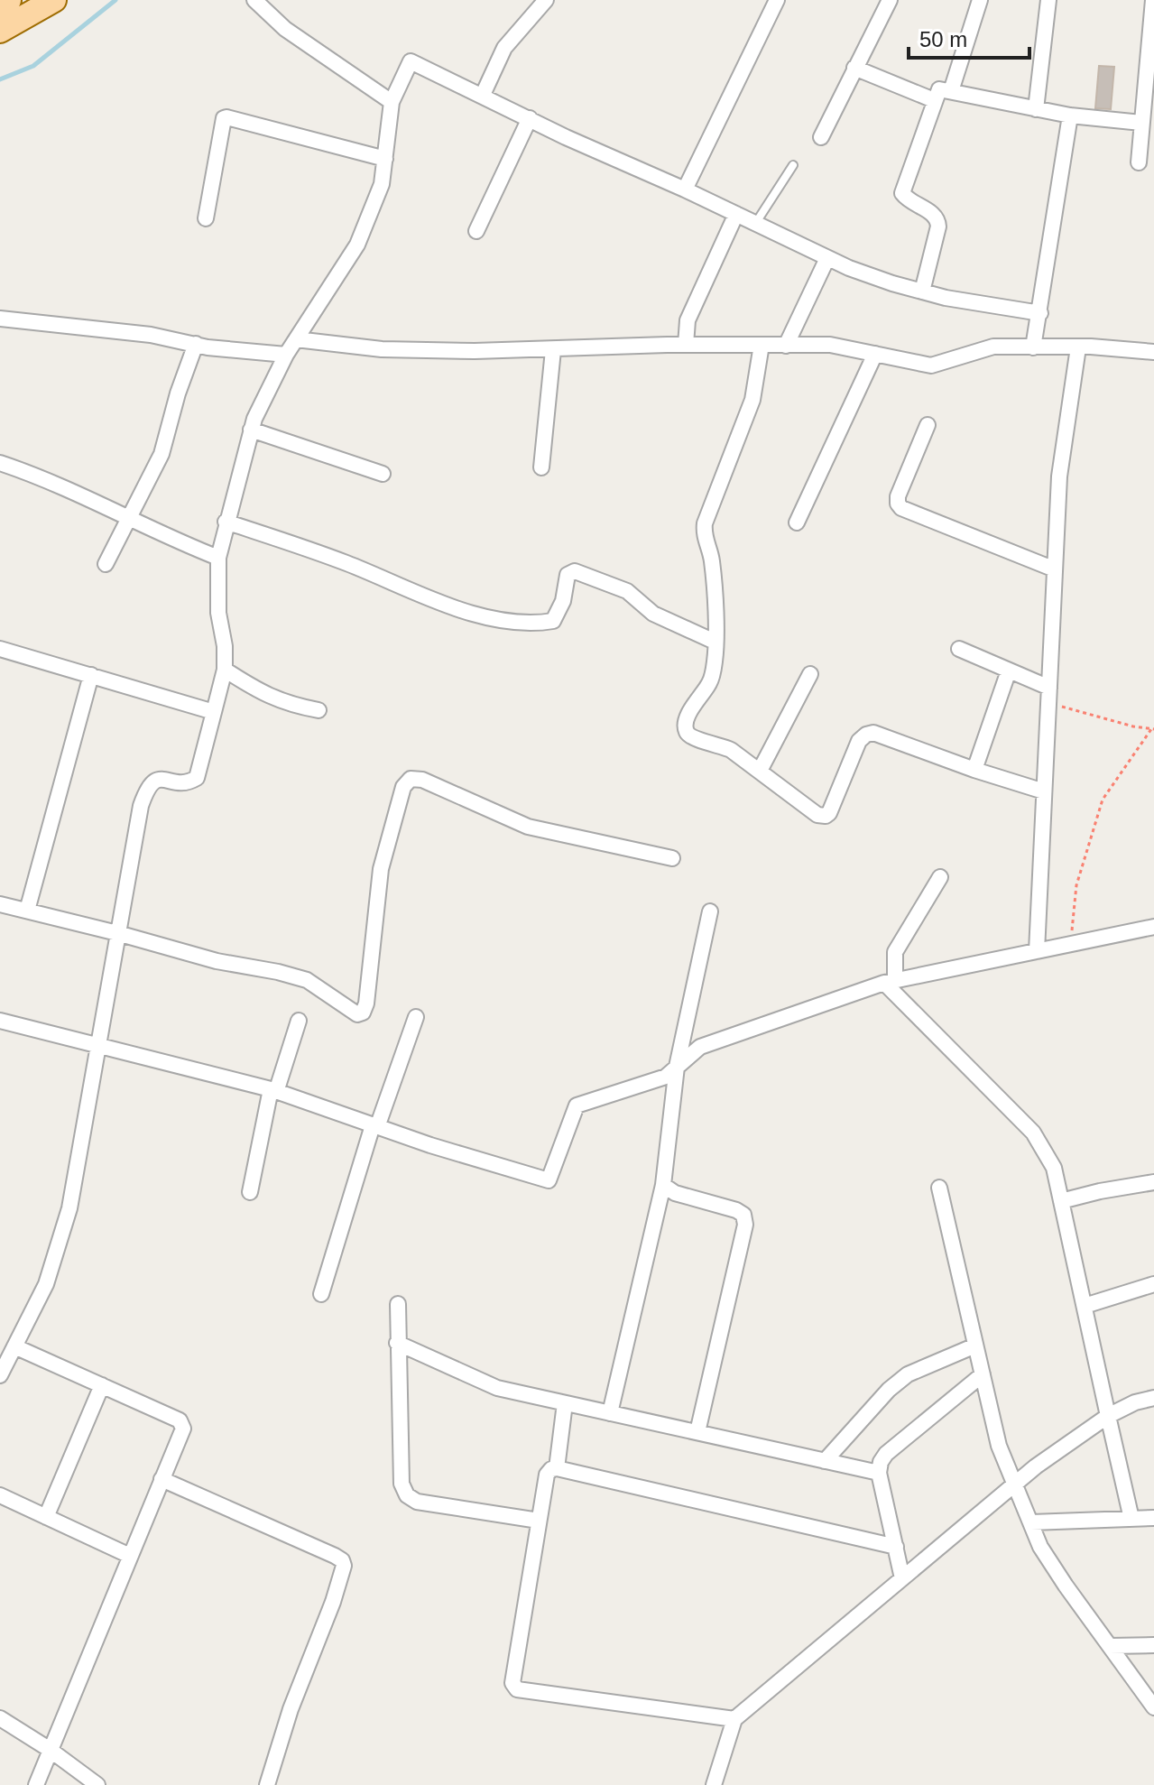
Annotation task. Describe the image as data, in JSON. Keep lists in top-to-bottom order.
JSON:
{
  "scale_bar": "50 m"
}
